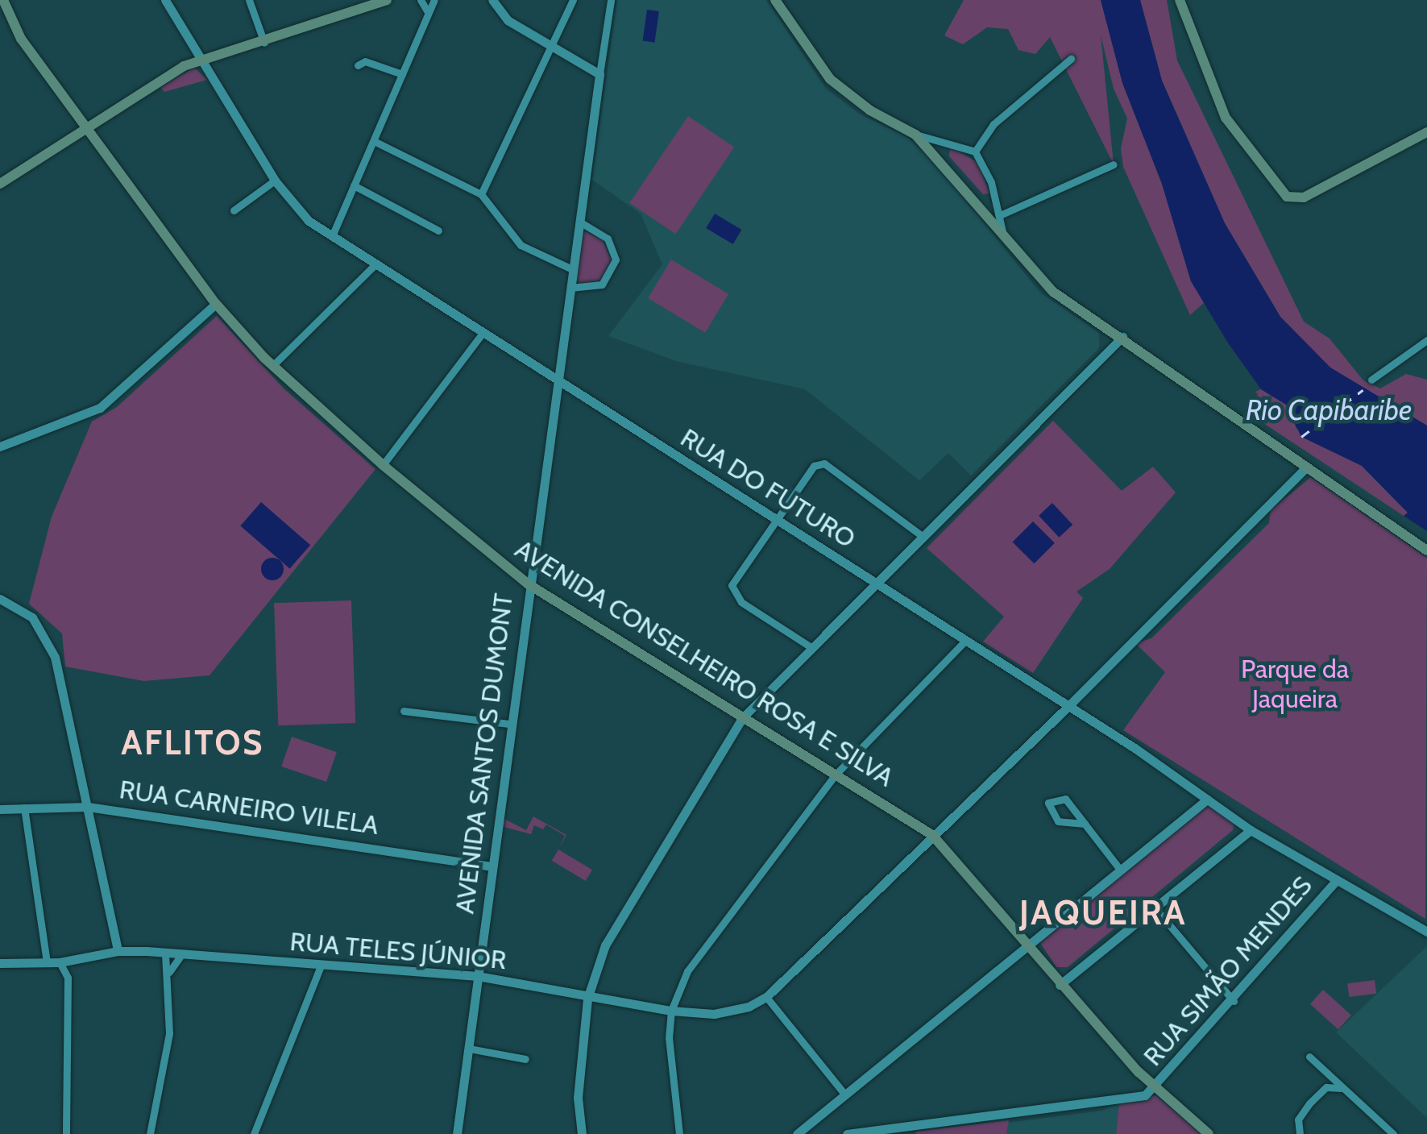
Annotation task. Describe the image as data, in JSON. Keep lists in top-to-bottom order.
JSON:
{
  "streets": {
    "main road": ["AVENIDA CONSELHEIRO ROSA E SILVA"],
    "street": [
      "RUA DO FUTURO",
      "AVENIDA SANTOS DUMONT",
      "RUA CARNEIRO VILELA",
      "RUA TELES JÚNIOR",
      "RUA SIMÃO MENDES"
    ]
  },
  "crossings": [
    ["RUA DO FUTURO", "AVENIDA SANTOS DUMONT"],
    ["RUA DO FUTURO", "RUA SIMÃO MENDES"],
    ["AVENIDA CONSELHEIRO ROSA E SILVA", "AVENIDA SANTOS DUMONT"],
    ["AVENIDA CONSELHEIRO ROSA E SILVA", "RUA SIMÃO MENDES"],
    ["AVENIDA SANTOS DUMONT", "RUA CARNEIRO VILELA"],
    ["AVENIDA SANTOS DUMONT", "RUA TELES JÚNIOR"]
  ],
  "districts": ["AFLITOS", "JAQUEIRA"],
  "water": ["Rio Capibaribe"],
  "parks": ["Parque da Jaqueira"]
}
